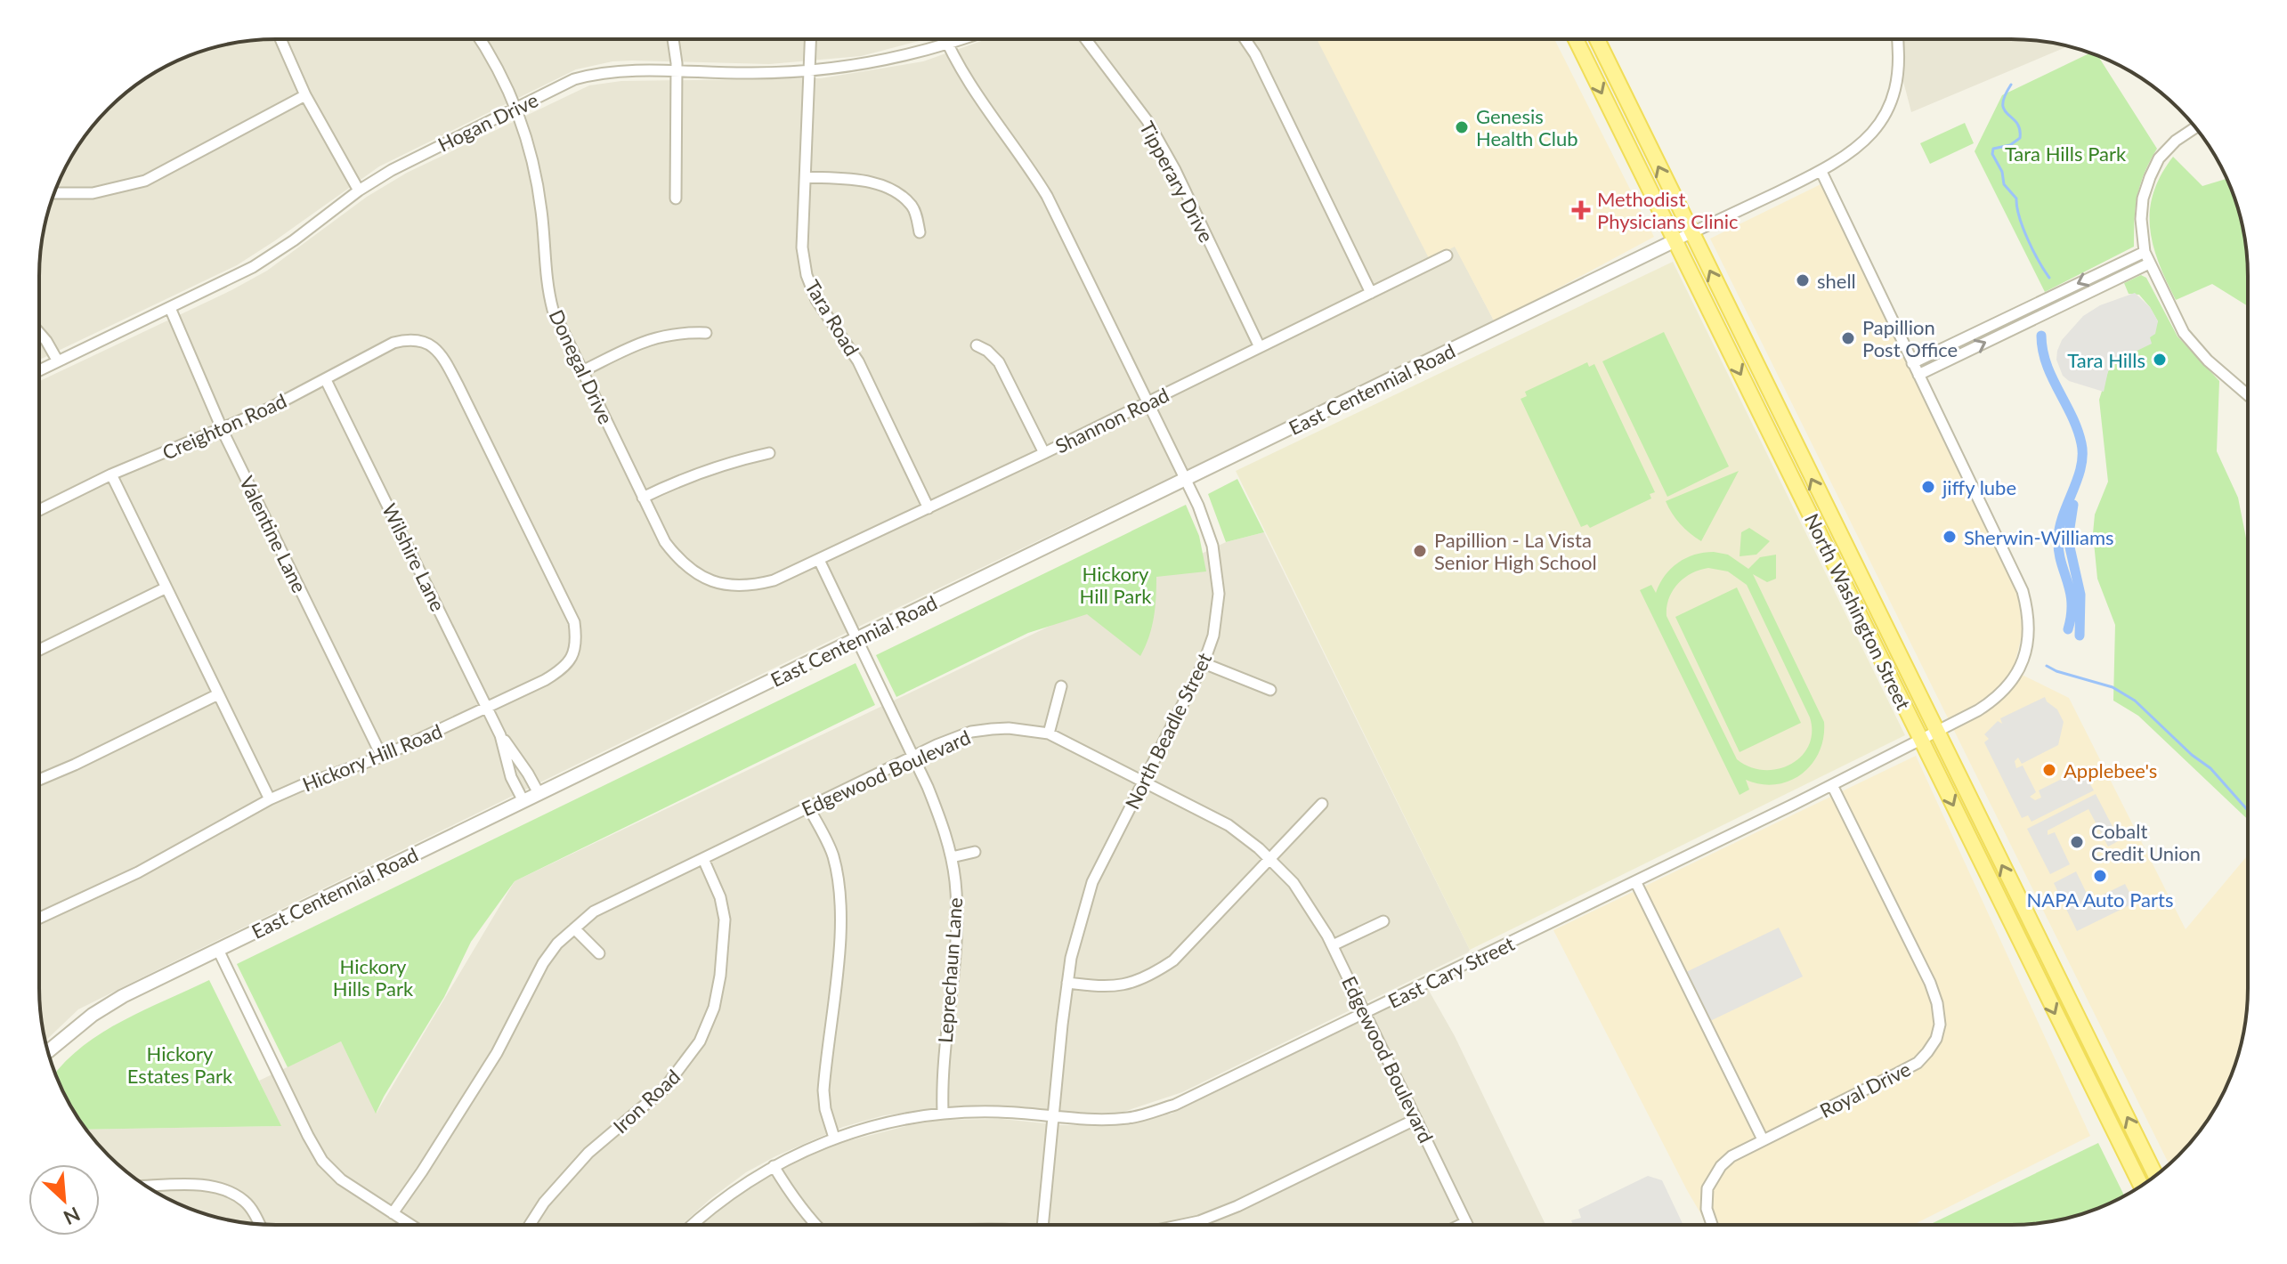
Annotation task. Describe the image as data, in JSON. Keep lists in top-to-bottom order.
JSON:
{
  "streets": {
    "main road": ["North Washington Street"],
    "street": [
      "Hogan Drive",
      "Tipperary Drive",
      "Tara Road",
      "Donegal Drive",
      "East Centennial Road",
      "Shannon Road",
      "Creighton Road",
      "Valentine Lane",
      "Wilshire Lane",
      "North Beadle Street",
      "Hickory Hill Road",
      "Edgewood Boulevard",
      "Leprechaun Lane",
      "East Cary Street",
      "Royal Drive",
      "Iron Road"
    ]
  },
  "crossings": [
    ["Hogan Drive", "Tara Road"],
    ["Hogan Drive", "Donegal Drive"],
    ["Hogan Drive", "Valentine Lane"],
    ["Hogan Drive", "North Beadle Street"],
    ["Tipperary Drive", "Shannon Road"],
    ["Tara Road", "Shannon Road"],
    ["Donegal Drive", "Shannon Road"],
    ["East Centennial Road", "Wilshire Lane"],
    ["East Centennial Road", "North Washington Street"],
    ["East Centennial Road", "North Beadle Street"],
    ["East Centennial Road", "Leprechaun Lane"],
    ["Shannon Road", "North Beadle Street"],
    ["Shannon Road", "Leprechaun Lane"],
    ["Creighton Road", "Valentine Lane"],
    ["Creighton Road", "Wilshire Lane"],
    ["Creighton Road", "Hickory Hill Road"],
    ["Valentine Lane", "Hickory Hill Road"],
    ["Wilshire Lane", "Hickory Hill Road"],
    ["North Washington Street", "East Cary Street"],
    ["North Beadle Street", "Edgewood Boulevard"],
    ["North Beadle Street", "East Cary Street"],
    ["Edgewood Boulevard", "Leprechaun Lane"],
    ["Edgewood Boulevard", "East Cary Street"],
    ["Edgewood Boulevard", "Iron Road"],
    ["Leprechaun Lane", "East Cary Street"],
    ["East Cary Street", "Royal Drive"]
  ],
  "parks": [
    "Tara Hills Park",
    "Hickory Hill Park",
    "Hickory Hills Park",
    "Hickory Estates Park"
  ],
  "places": {
    "other": [
      "Genesis Health Club",
      "shell",
      "Papillion Post Office",
      "Tara Hills",
      "jiffy lube",
      "Sherwin-Williams",
      "Papillion - La Vista Senior High School",
      "Applebee's",
      "Cobalt Credit Union",
      "NAPA Auto Parts"
    ],
    "health": ["Methodist Physicians Clinic"]
  },
  "north": "bottom right"
}
